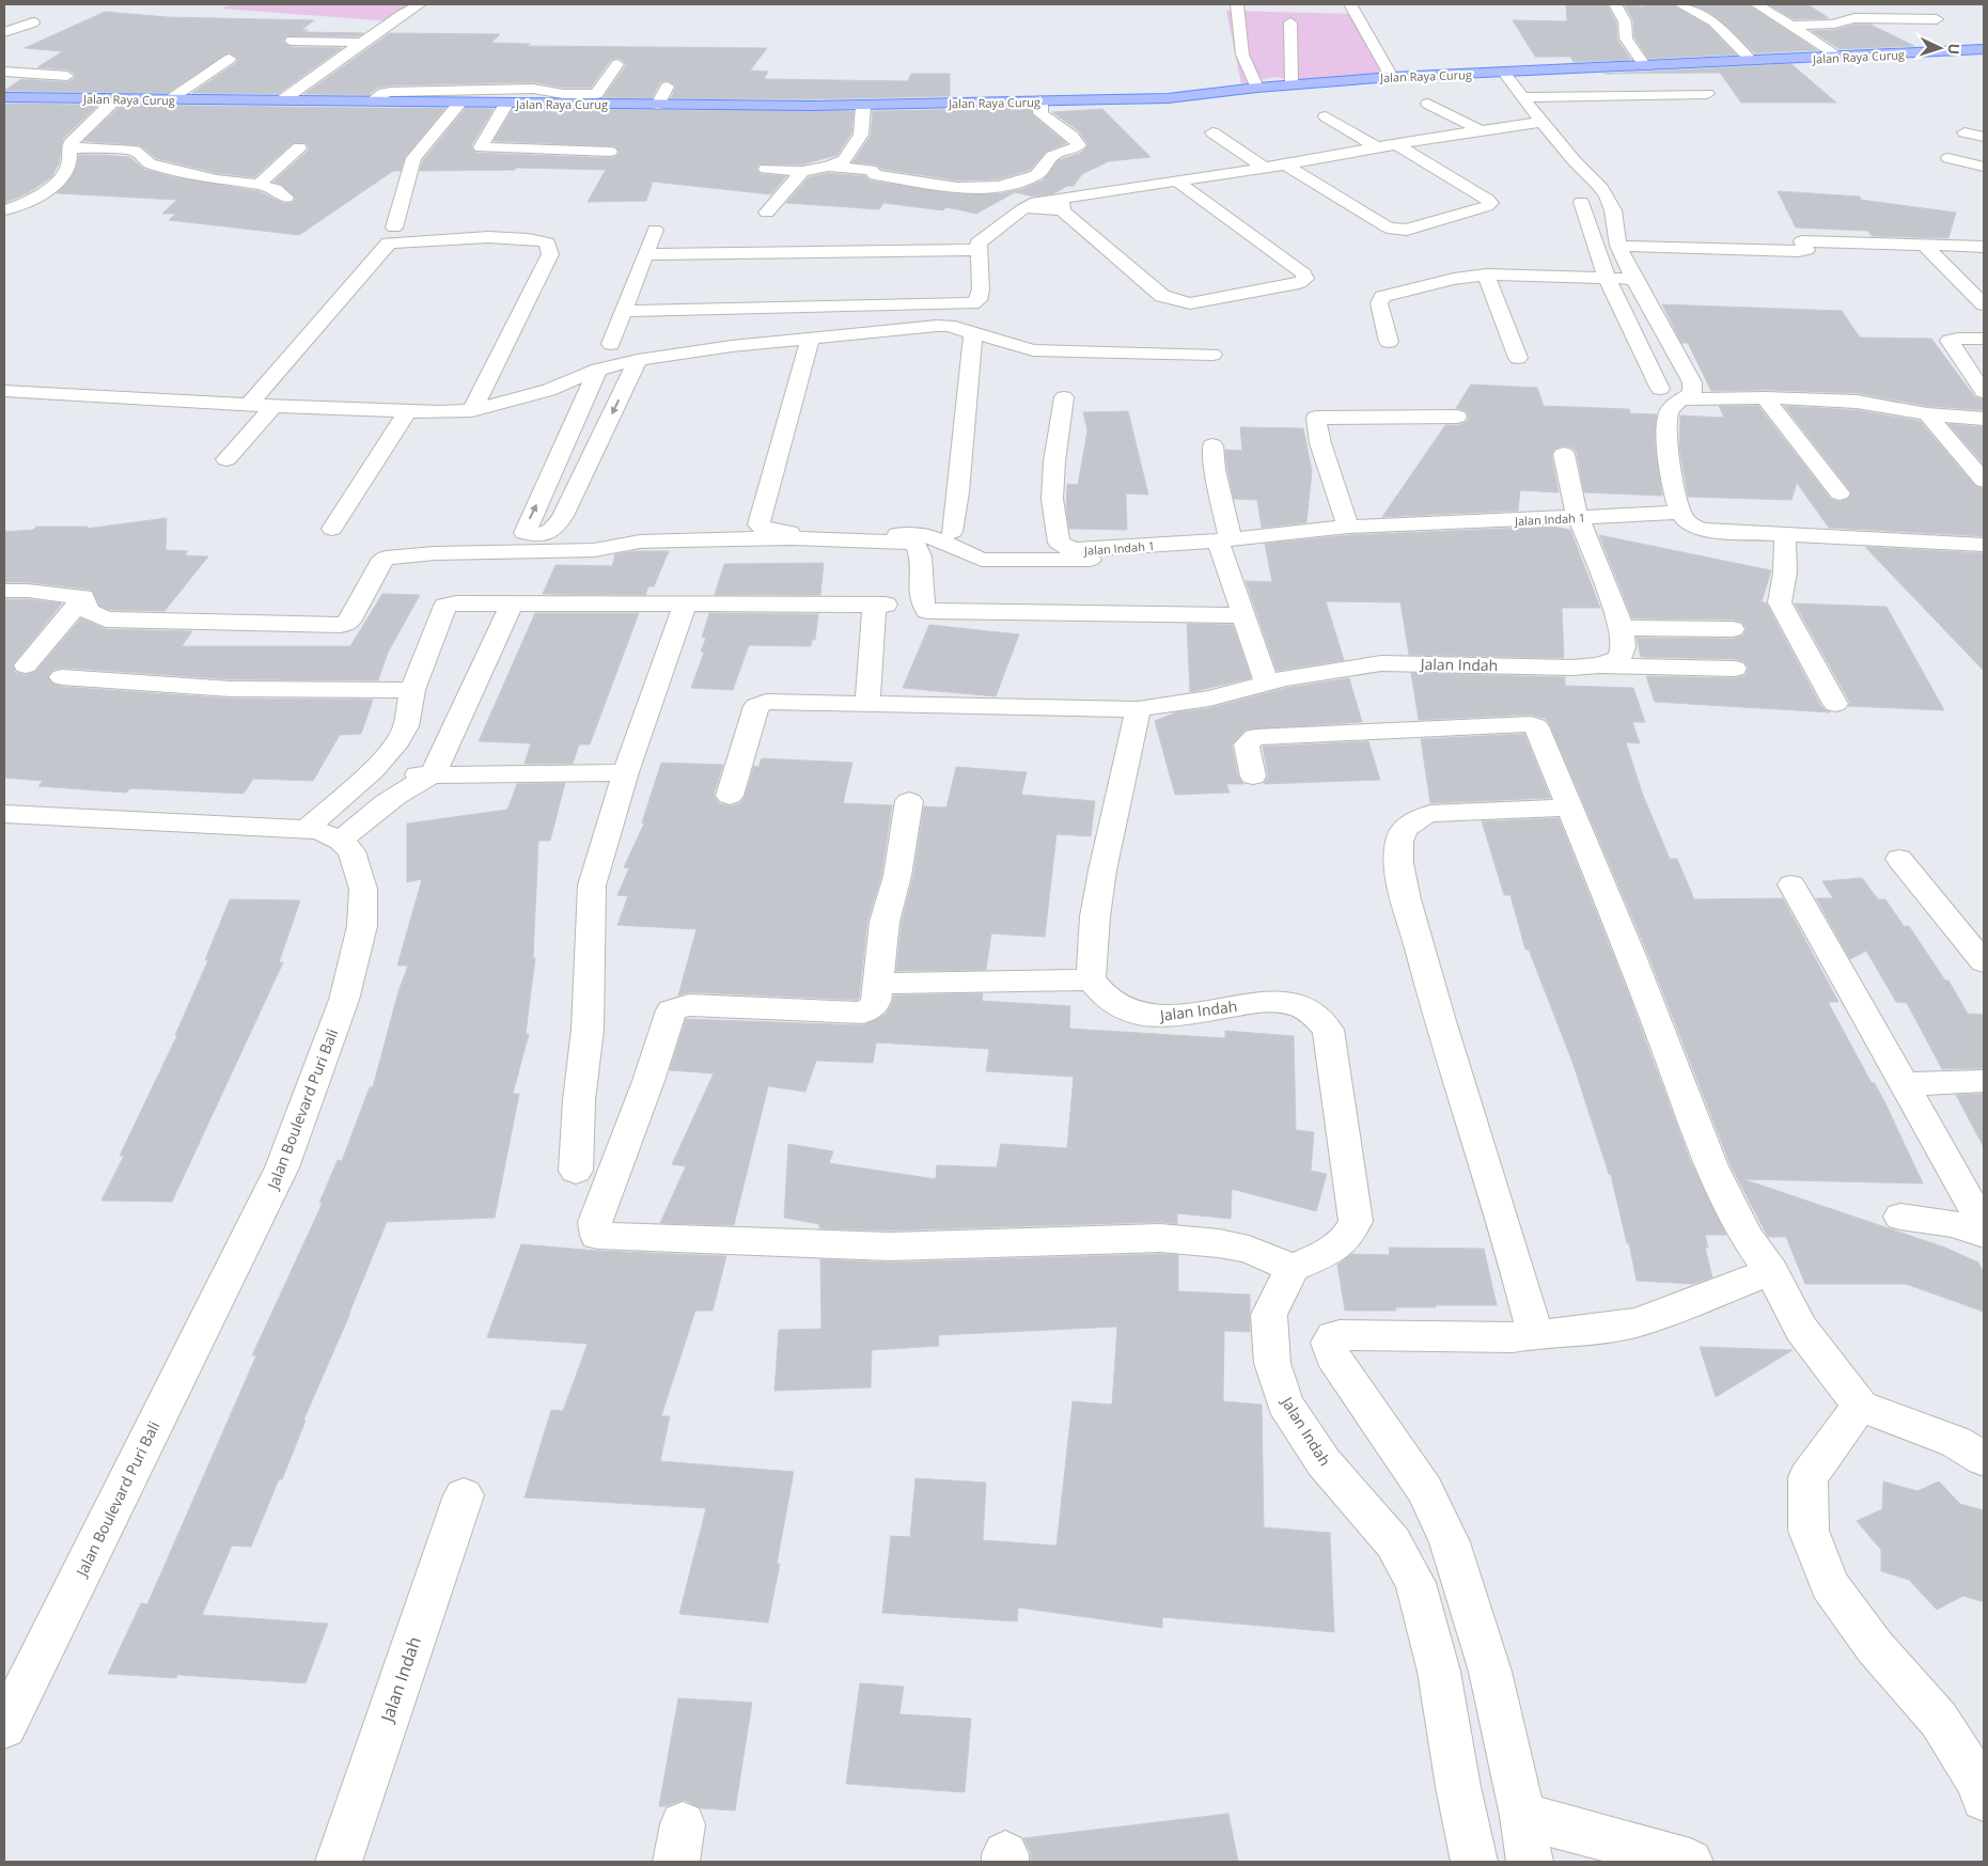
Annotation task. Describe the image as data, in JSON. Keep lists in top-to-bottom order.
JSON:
{
  "streets": {
    "main road": ["Jalan Raya Curug"],
    "street": ["Jalan Indah 1", "Jalan Indah", "Jalan Boulevard Puri Bali"]
  },
  "crossings": [
    ["Jalan Indah 1", "Jalan Indah"]
  ],
  "north": "right"
}
